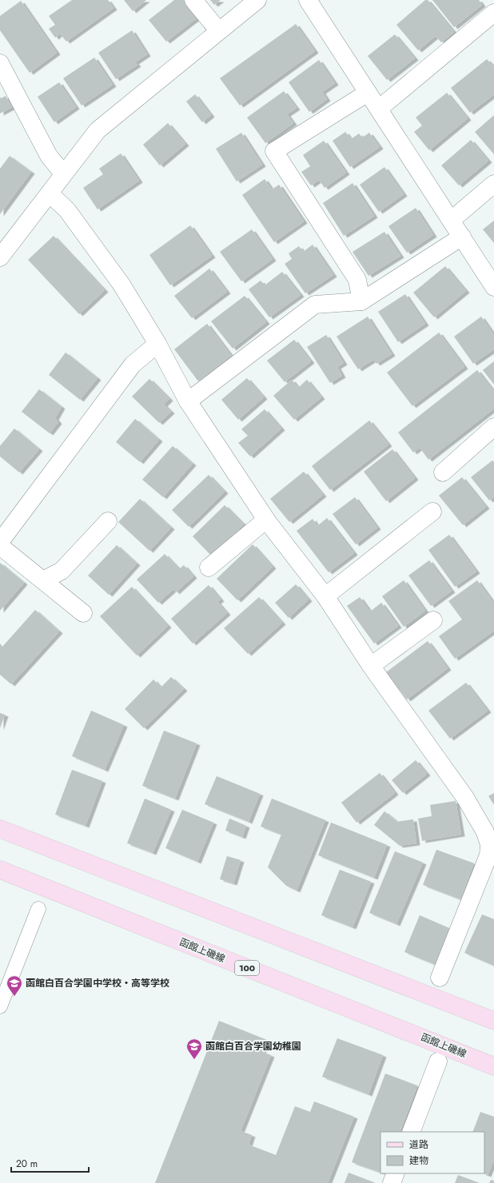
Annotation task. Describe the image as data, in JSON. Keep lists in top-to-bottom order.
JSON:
{
  "streets": {
    "main road": ["函館上磯線", "100"]
  },
  "places": {
    "school or university": ["函館白百合学園中学校・高等学校", "函館白百合学園幼稚園"]
  },
  "legend": ["道路", "建物"],
  "scale_bar": "20 m"
}
